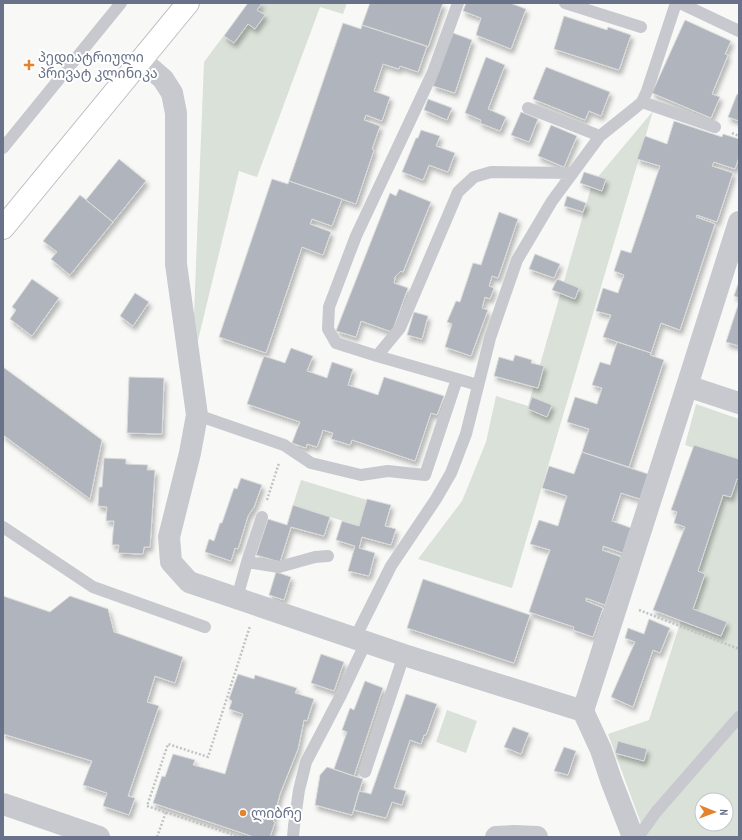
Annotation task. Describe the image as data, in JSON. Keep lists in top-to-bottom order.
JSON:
{
  "places": {
    "health": ["პედიატრიული პრივატ კლინიკა"],
    "other": ["ლიბრე"]
  },
  "north": "right"
}
